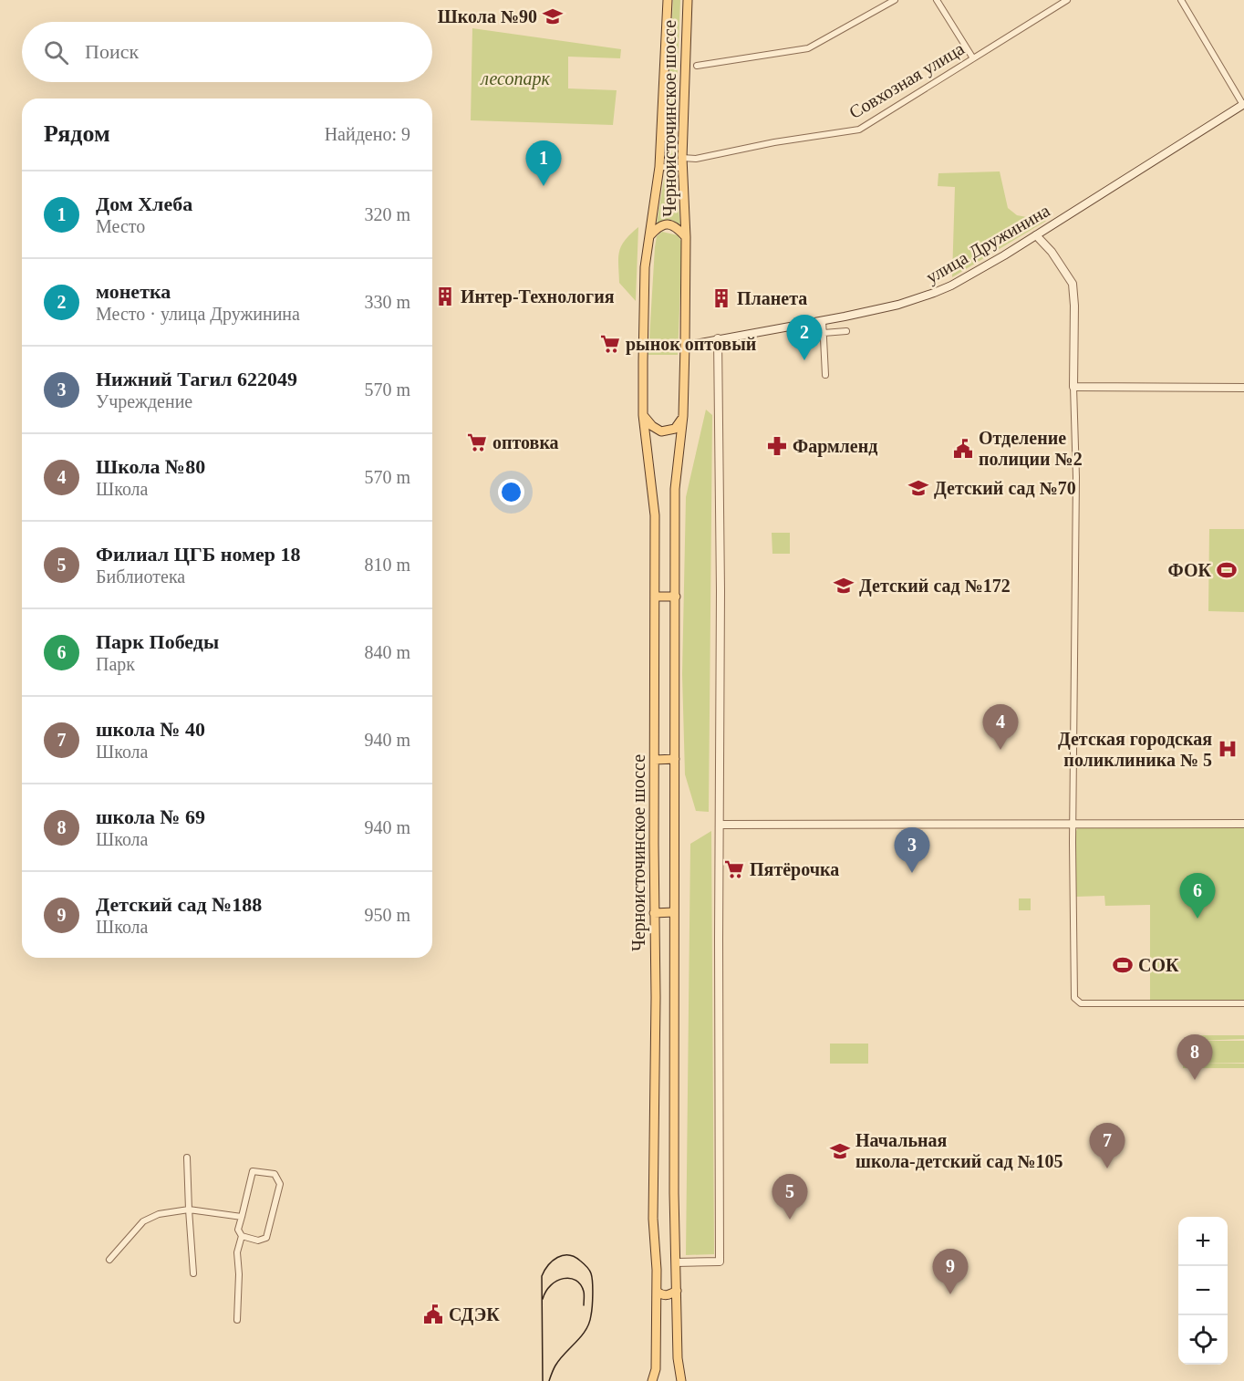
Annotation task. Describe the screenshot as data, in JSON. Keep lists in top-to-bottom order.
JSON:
{
  "streets": {
    "main road": ["Черноисточинское шоссе", "улица Дружинина"],
    "street": ["Совхозная улица"]
  },
  "crossings": [
    ["Совхозная улица", "Черноисточинское шоссе"],
    ["Черноисточинское шоссе", "улица Дружинина"]
  ],
  "parks": ["лесопарк"],
  "places": {
    "school or university": [
      "Школа №90",
      "Детский сад №70",
      "Детский сад №172",
      "Начальная школа-детский сад №105"
    ],
    "building": ["Интер-Технология", "Планета"],
    "supermarket": ["рынок оптовый", "оптовка", "Пятёрочка"],
    "pharmacy": ["Фармленд"],
    "public building": ["Отделение полиции №2", "СДЭК"],
    "sports": ["ФОК", "СОК"],
    "hospital": ["Детская городская поликлиника № 5"]
  },
  "page": {
    "search": "Поиск",
    "heading": ["Рядом", "Найдено: 9"],
    "pins": [
      "1",
      "2",
      "4",
      "3",
      "6",
      "8",
      "7",
      "5",
      "9"
    ],
    "list": [
      {
        "mark": "1",
        "name": "Дом Хлеба",
        "note": "Место",
        "value": "320 m"
      },
      {
        "mark": "2",
        "name": "монетка",
        "note": "Место · улица Дружинина",
        "value": "330 m"
      },
      {
        "mark": "3",
        "name": "Нижний Тагил 622049",
        "note": "Учреждение",
        "value": "570 m"
      },
      {
        "mark": "4",
        "name": "Школа №80",
        "note": "Школа",
        "value": "570 m"
      },
      {
        "mark": "5",
        "name": "Филиал ЦГБ номер 18",
        "note": "Библиотека",
        "value": "810 m"
      },
      {
        "mark": "6",
        "name": "Парк Победы",
        "note": "Парк",
        "value": "840 m"
      },
      {
        "mark": "7",
        "name": "школа № 40",
        "note": "Школа",
        "value": "940 m"
      },
      {
        "mark": "8",
        "name": "школа № 69",
        "note": "Школа",
        "value": "940 m"
      },
      {
        "mark": "9",
        "name": "Детский сад №188",
        "note": "Школа",
        "value": "950 m"
      }
    ],
    "map_buttons": ["+", "−"]
  }
}
